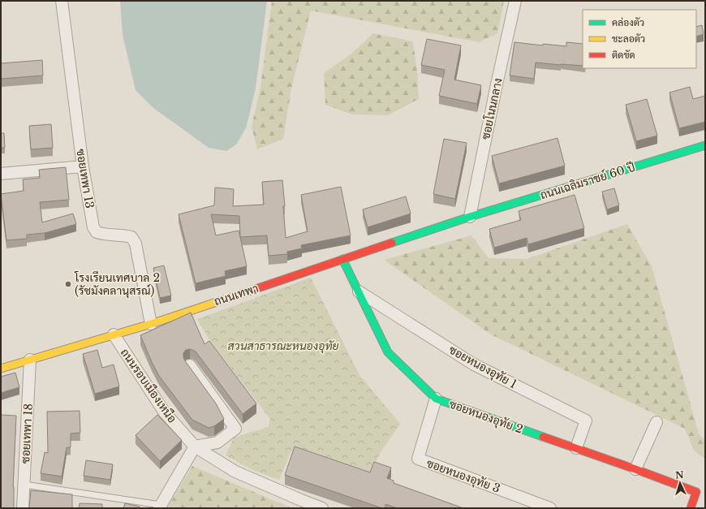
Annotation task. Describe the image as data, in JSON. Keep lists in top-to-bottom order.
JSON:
{
  "streets": {
    "street": [
      "ซอยโนนกลาง",
      "ซอยเทพา 13",
      "ถนนเฉลิมราชย์ 60 ปี",
      "ถนนเทพา",
      "ซอยหนองอุทัย 1",
      "ถนนรอบเมืองเหนือ",
      "ซอยหนองอุทัย 2",
      "ซอยเทพา 18",
      "ซอยหนองอุทัย 3"
    ]
  },
  "crossings": [
    ["ซอยโนนกลาง", "ถนนเฉลิมราชย์ 60 ปี"],
    ["ซอยโนนกลาง", "ถนนเทพา"],
    ["ซอยเทพา 13", "ถนนเทพา"],
    ["ถนนเฉลิมราชย์ 60 ปี", "ถนนเทพา"],
    ["ถนนเทพา", "ถนนรอบเมืองเหนือ"],
    ["ถนนเทพา", "ซอยหนองอุทัย 2"],
    ["ถนนเทพา", "ซอยเทพา 18"],
    ["ซอยหนองอุทัย 1", "ซอยหนองอุทัย 2"],
    ["ซอยหนองอุทัย 2", "ซอยหนองอุทัย 3"]
  ],
  "parks": ["สวนสาธารณะหนองอุทัย"],
  "places": ["โรงเรียนเทศบาล 2 (รัชมังคลานุสรณ์)"],
  "legend": ["คล่องตัว", "ชะลอตัว", "ติดขัด"],
  "north": "top"
}
